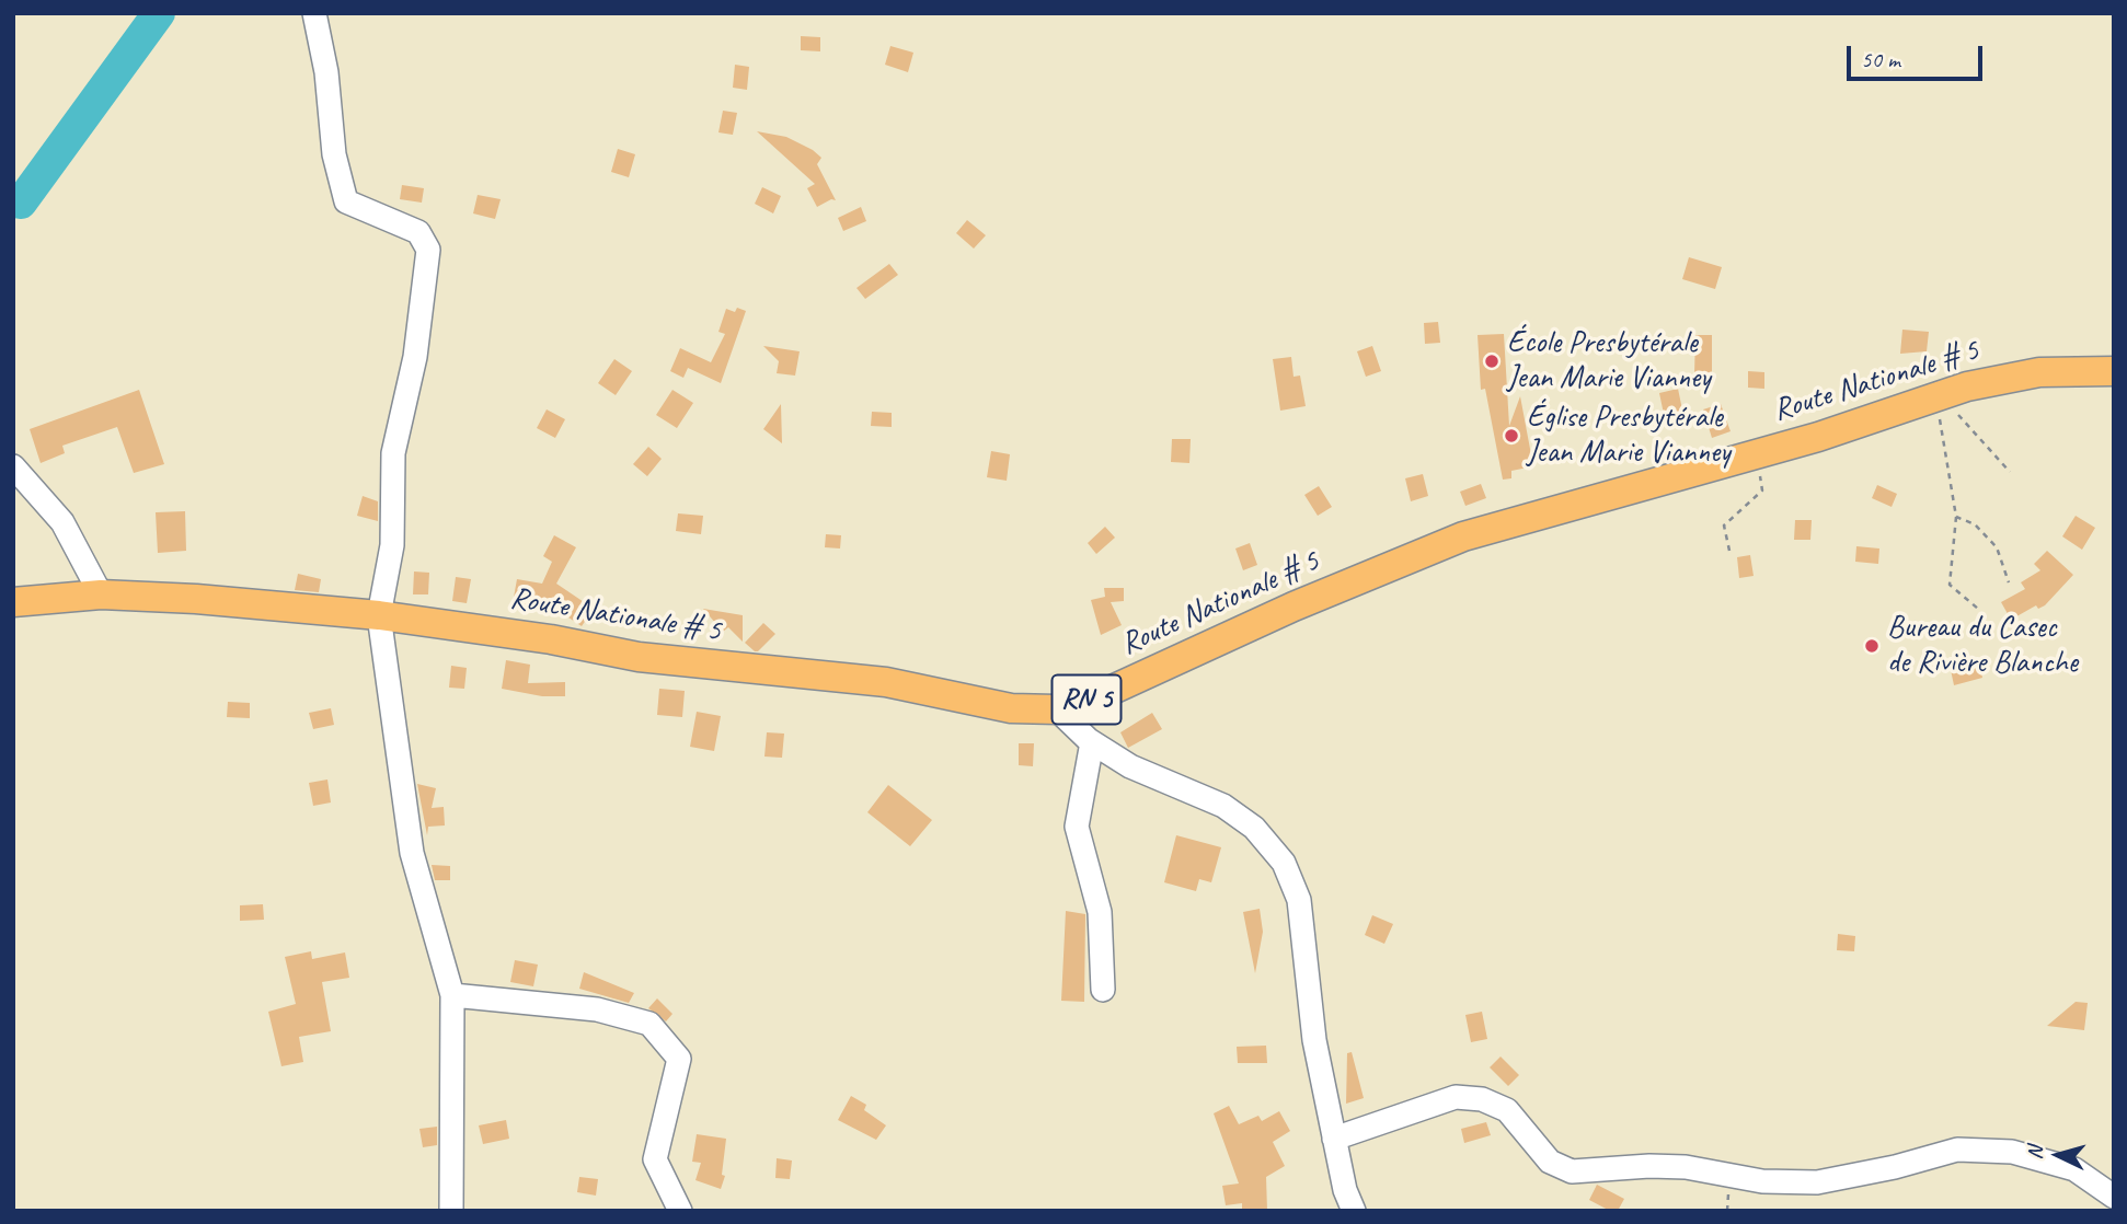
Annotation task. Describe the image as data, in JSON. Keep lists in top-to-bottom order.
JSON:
{
  "streets": {
    "main road": ["Route Nationale # 5", "RN 5"]
  },
  "places": ["École Presbytérale Jean Marie Vianney", "Église Presbytérale Jean Marie Vianney", "Bureau du Casec de Rivière Blanche"],
  "scale_bar": "50 m",
  "north": "left"
}
